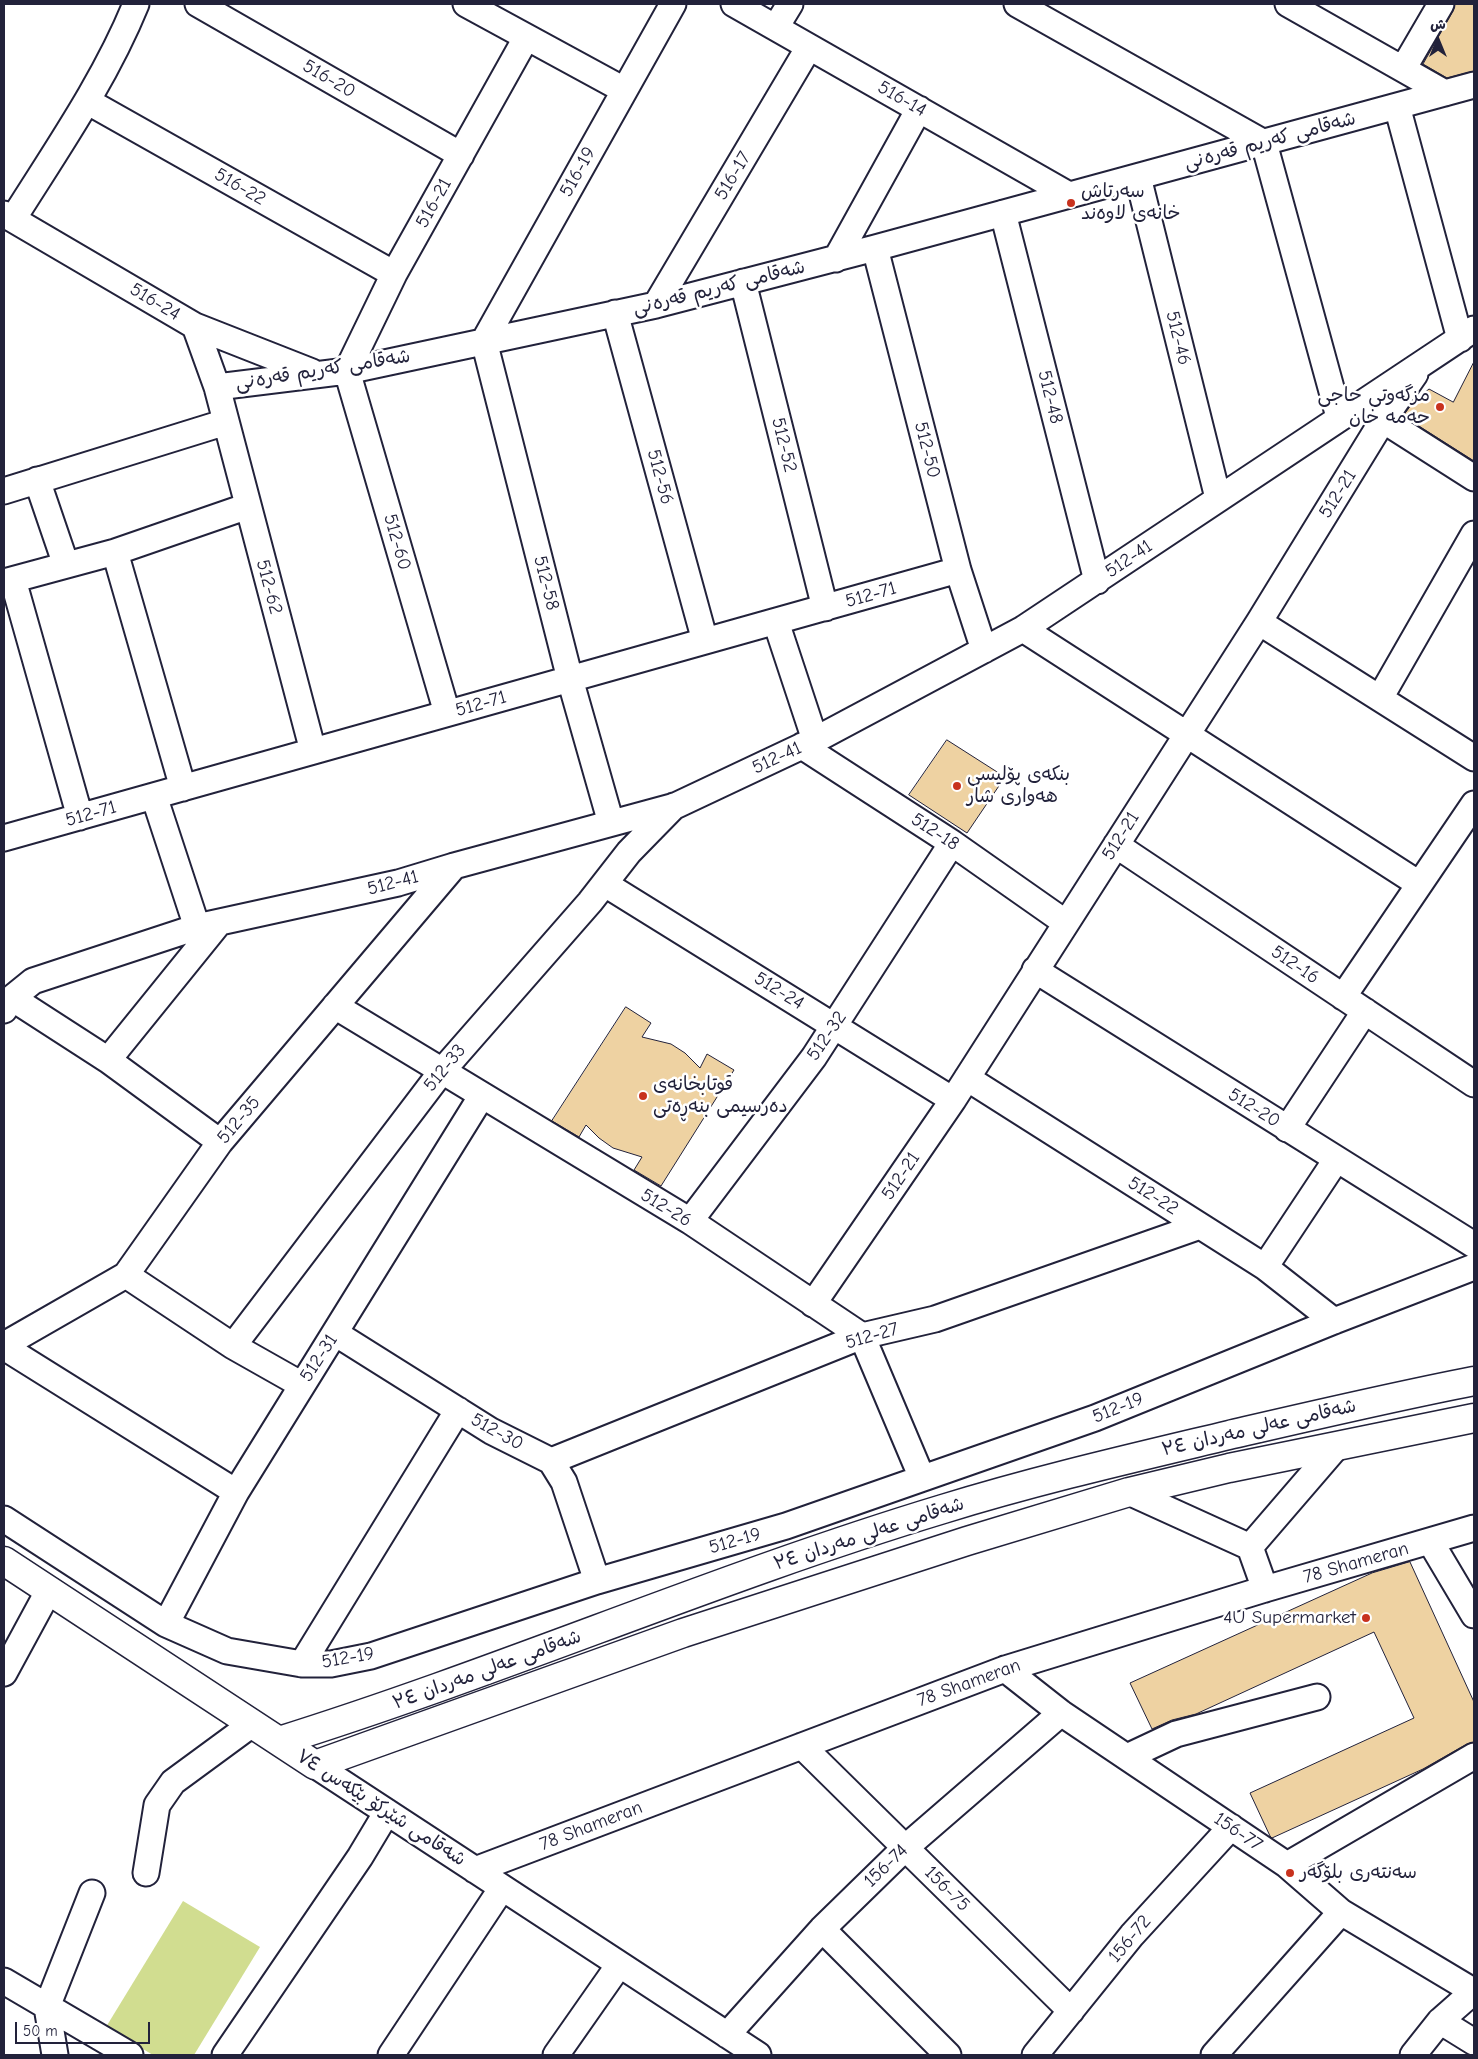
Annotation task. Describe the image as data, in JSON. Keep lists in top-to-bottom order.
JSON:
{
  "streets": {
    "main road": ["شەقامی عەلی مەردان ٣٤", "شەقامی شێرکۆ بێکەس ٧٤"],
    "street": [
      "516-20",
      "516-14",
      "شەقامی کەریم قەرەنی",
      "516-19",
      "516-17",
      "516-22",
      "516-21",
      "516-24",
      "512-46",
      "512-48",
      "512-52",
      "512-50",
      "512-56",
      "512-21",
      "512-60",
      "512-41",
      "512-58",
      "512-62",
      "512-71",
      "512-18",
      "512-16",
      "512-24",
      "512-32",
      "512-33",
      "512-20",
      "512-35",
      "512-22",
      "512-26",
      "512-27",
      "512-31",
      "512-19",
      "512-30",
      "78 Shameran",
      "156-77",
      "156-74",
      "156-75",
      "156-72"
    ]
  },
  "crossings": [
    ["516-20", "516-21"],
    ["516-14", "شەقامی کەریم قەرەنی"],
    ["516-14", "516-17"],
    ["شەقامی کەریم قەرەنی", "516-19"],
    ["شەقامی کەریم قەرەنی", "516-17"],
    ["شەقامی کەریم قەرەنی", "516-21"],
    ["شەقامی کەریم قەرەنی", "516-24"],
    ["شەقامی کەریم قەرەنی", "512-46"],
    ["شەقامی کەریم قەرەنی", "512-48"],
    ["شەقامی کەریم قەرەنی", "512-52"],
    ["شەقامی کەریم قەرەنی", "512-50"],
    ["شەقامی کەریم قەرەنی", "512-56"],
    ["شەقامی کەریم قەرەنی", "512-60"],
    ["شەقامی کەریم قەرەنی", "512-58"],
    ["شەقامی کەریم قەرەنی", "512-62"],
    ["516-19", "512-58"],
    ["516-22", "516-21"],
    ["516-21", "512-60"],
    ["512-46", "512-41"],
    ["512-48", "512-41"],
    ["512-52", "512-71"],
    ["512-50", "512-41"],
    ["512-50", "512-71"],
    ["512-56", "512-71"],
    ["512-21", "512-41"],
    ["512-21", "512-18"],
    ["512-21", "512-16"],
    ["512-21", "512-24"],
    ["512-21", "512-20"],
    ["512-21", "512-22"],
    ["512-21", "512-26"],
    ["512-60", "512-71"],
    ["512-41", "512-58"],
    ["512-41", "512-18"],
    ["512-41", "512-33"],
    ["512-41", "512-35"],
    ["512-58", "512-71"],
    ["512-62", "512-71"],
    ["512-18", "512-32"],
    ["512-24", "512-32"],
    ["512-24", "512-33"],
    ["512-32", "512-26"],
    ["512-33", "512-26"],
    ["512-20", "512-19"],
    ["512-35", "512-26"],
    ["512-22", "512-27"],
    ["512-22", "512-19"],
    ["512-26", "512-27"],
    ["512-26", "512-31"],
    ["512-27", "512-30"],
    ["512-31", "512-19"],
    ["512-31", "512-30"],
    ["512-19", "512-30"],
    ["شەقامی عەلی مەردان ٣٤", "شەقامی شێرکۆ بێکەس ٧٤"],
    ["78 Shameran", "شەقامی شێرکۆ بێکەس ٧٤"],
    ["78 Shameran", "156-77"],
    ["78 Shameran", "156-75"],
    ["شەقامی شێرکۆ بێکەس ٧٤", "156-74"],
    ["156-77", "156-74"],
    ["156-77", "156-72"],
    ["156-74", "156-75"],
    ["156-75", "156-72"]
  ],
  "places": [
    "سەرتاش خانەی لاوەند",
    "مزگەوتی حاجی حەمە خان",
    "بنکەی پۆلیسی هەواری شار",
    "قوتابخانەی دەرسیمی بنەڕەتی",
    "4U Supermarket",
    "سەنتەری بلۆگەر"
  ],
  "scale_bar": "50 m",
  "north": "top"
}
